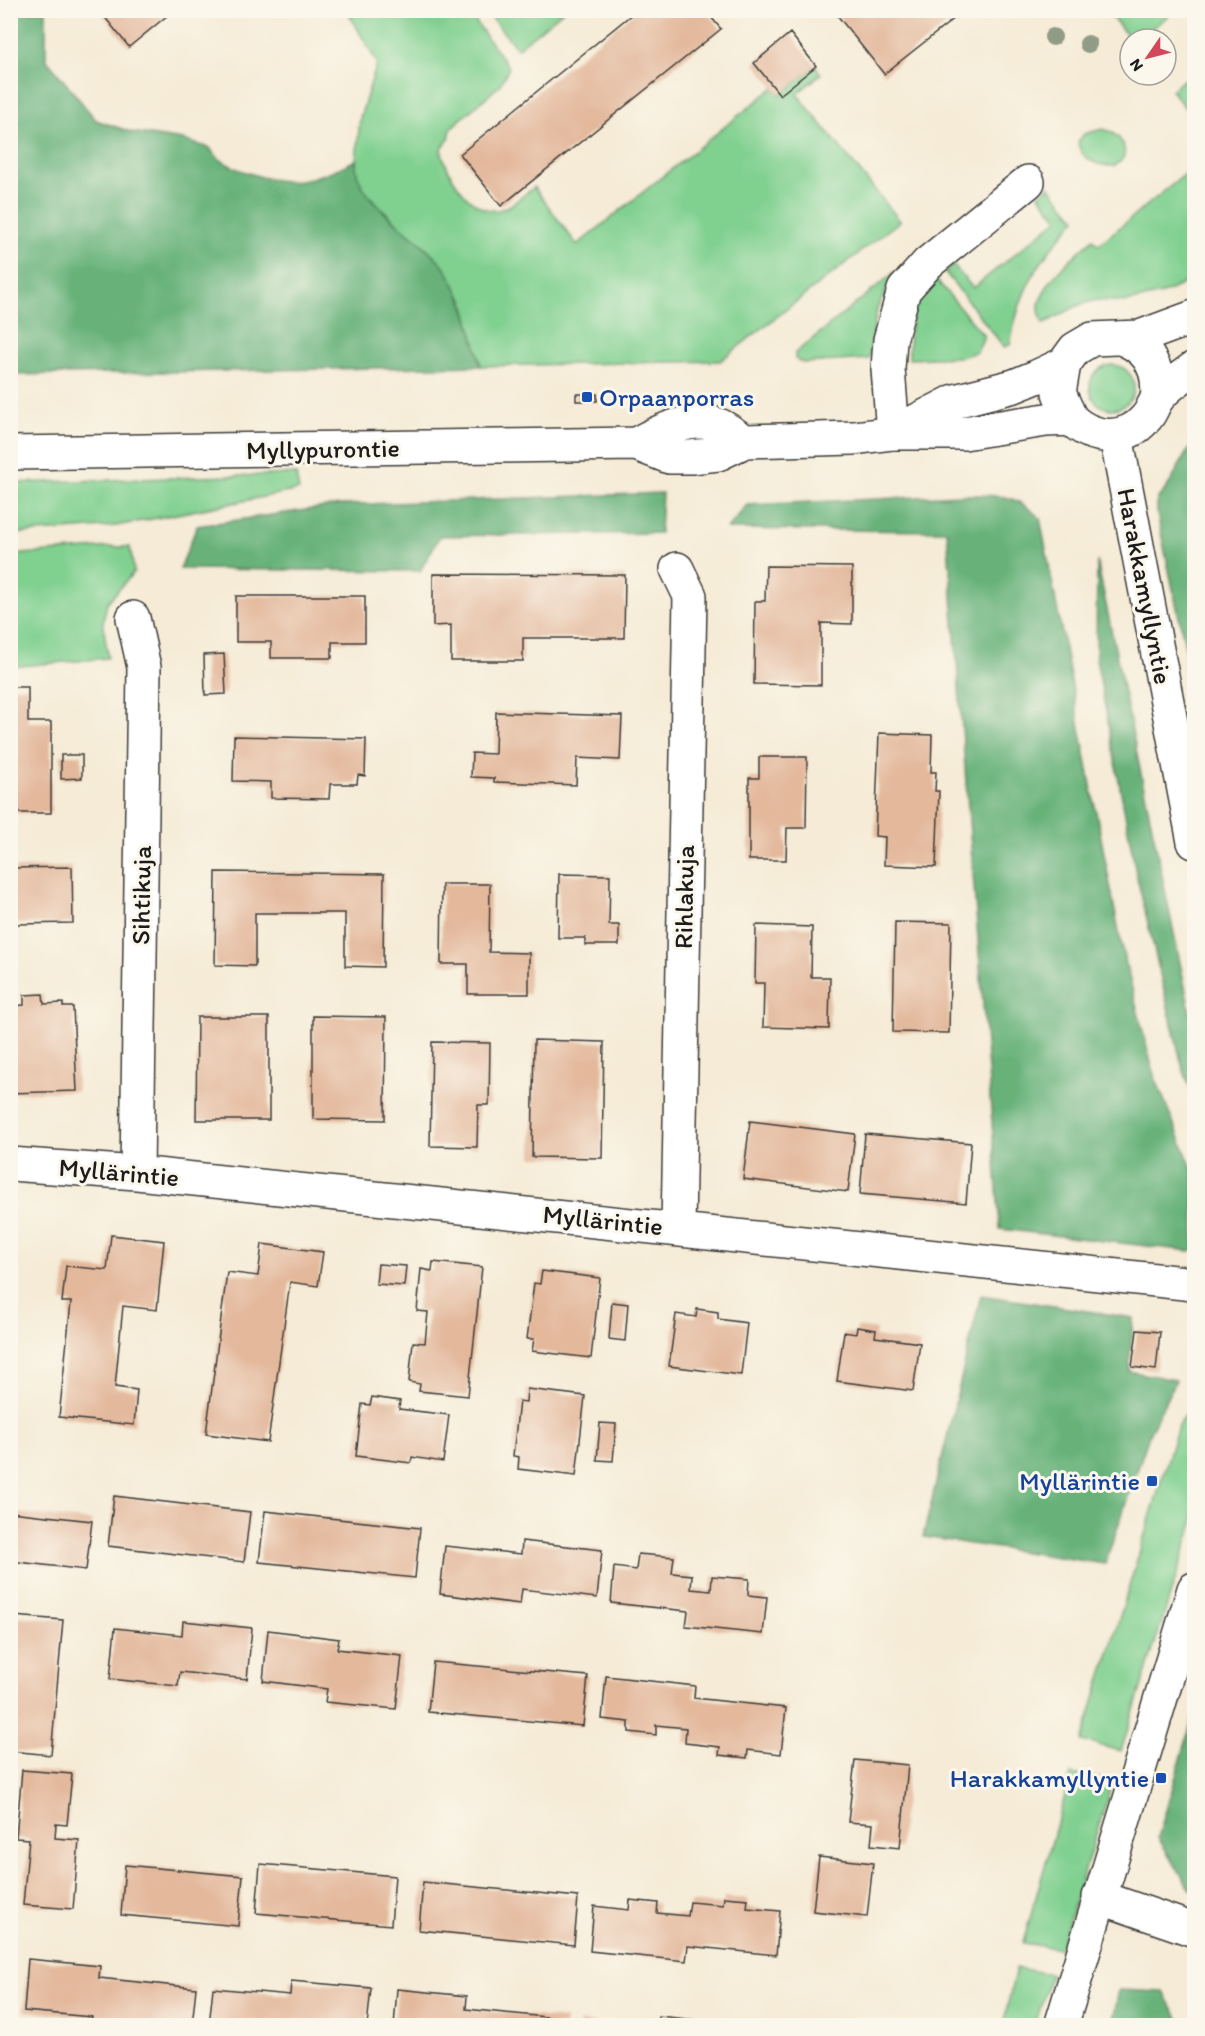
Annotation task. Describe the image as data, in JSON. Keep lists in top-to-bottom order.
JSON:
{
  "streets": {
    "street": [
      "Myllypurontie",
      "Harakkamyllyntie",
      "Sihtikuja",
      "Rihlakuja",
      "Myllärintie"
    ]
  },
  "crossings": [
    ["Myllypurontie", "Harakkamyllyntie"],
    ["Sihtikuja", "Myllärintie"],
    ["Rihlakuja", "Myllärintie"]
  ],
  "places": {
    "transit": ["Orpaanporras", "Myllärintie", "Harakkamyllyntie"]
  },
  "north": "bottom left"
}
